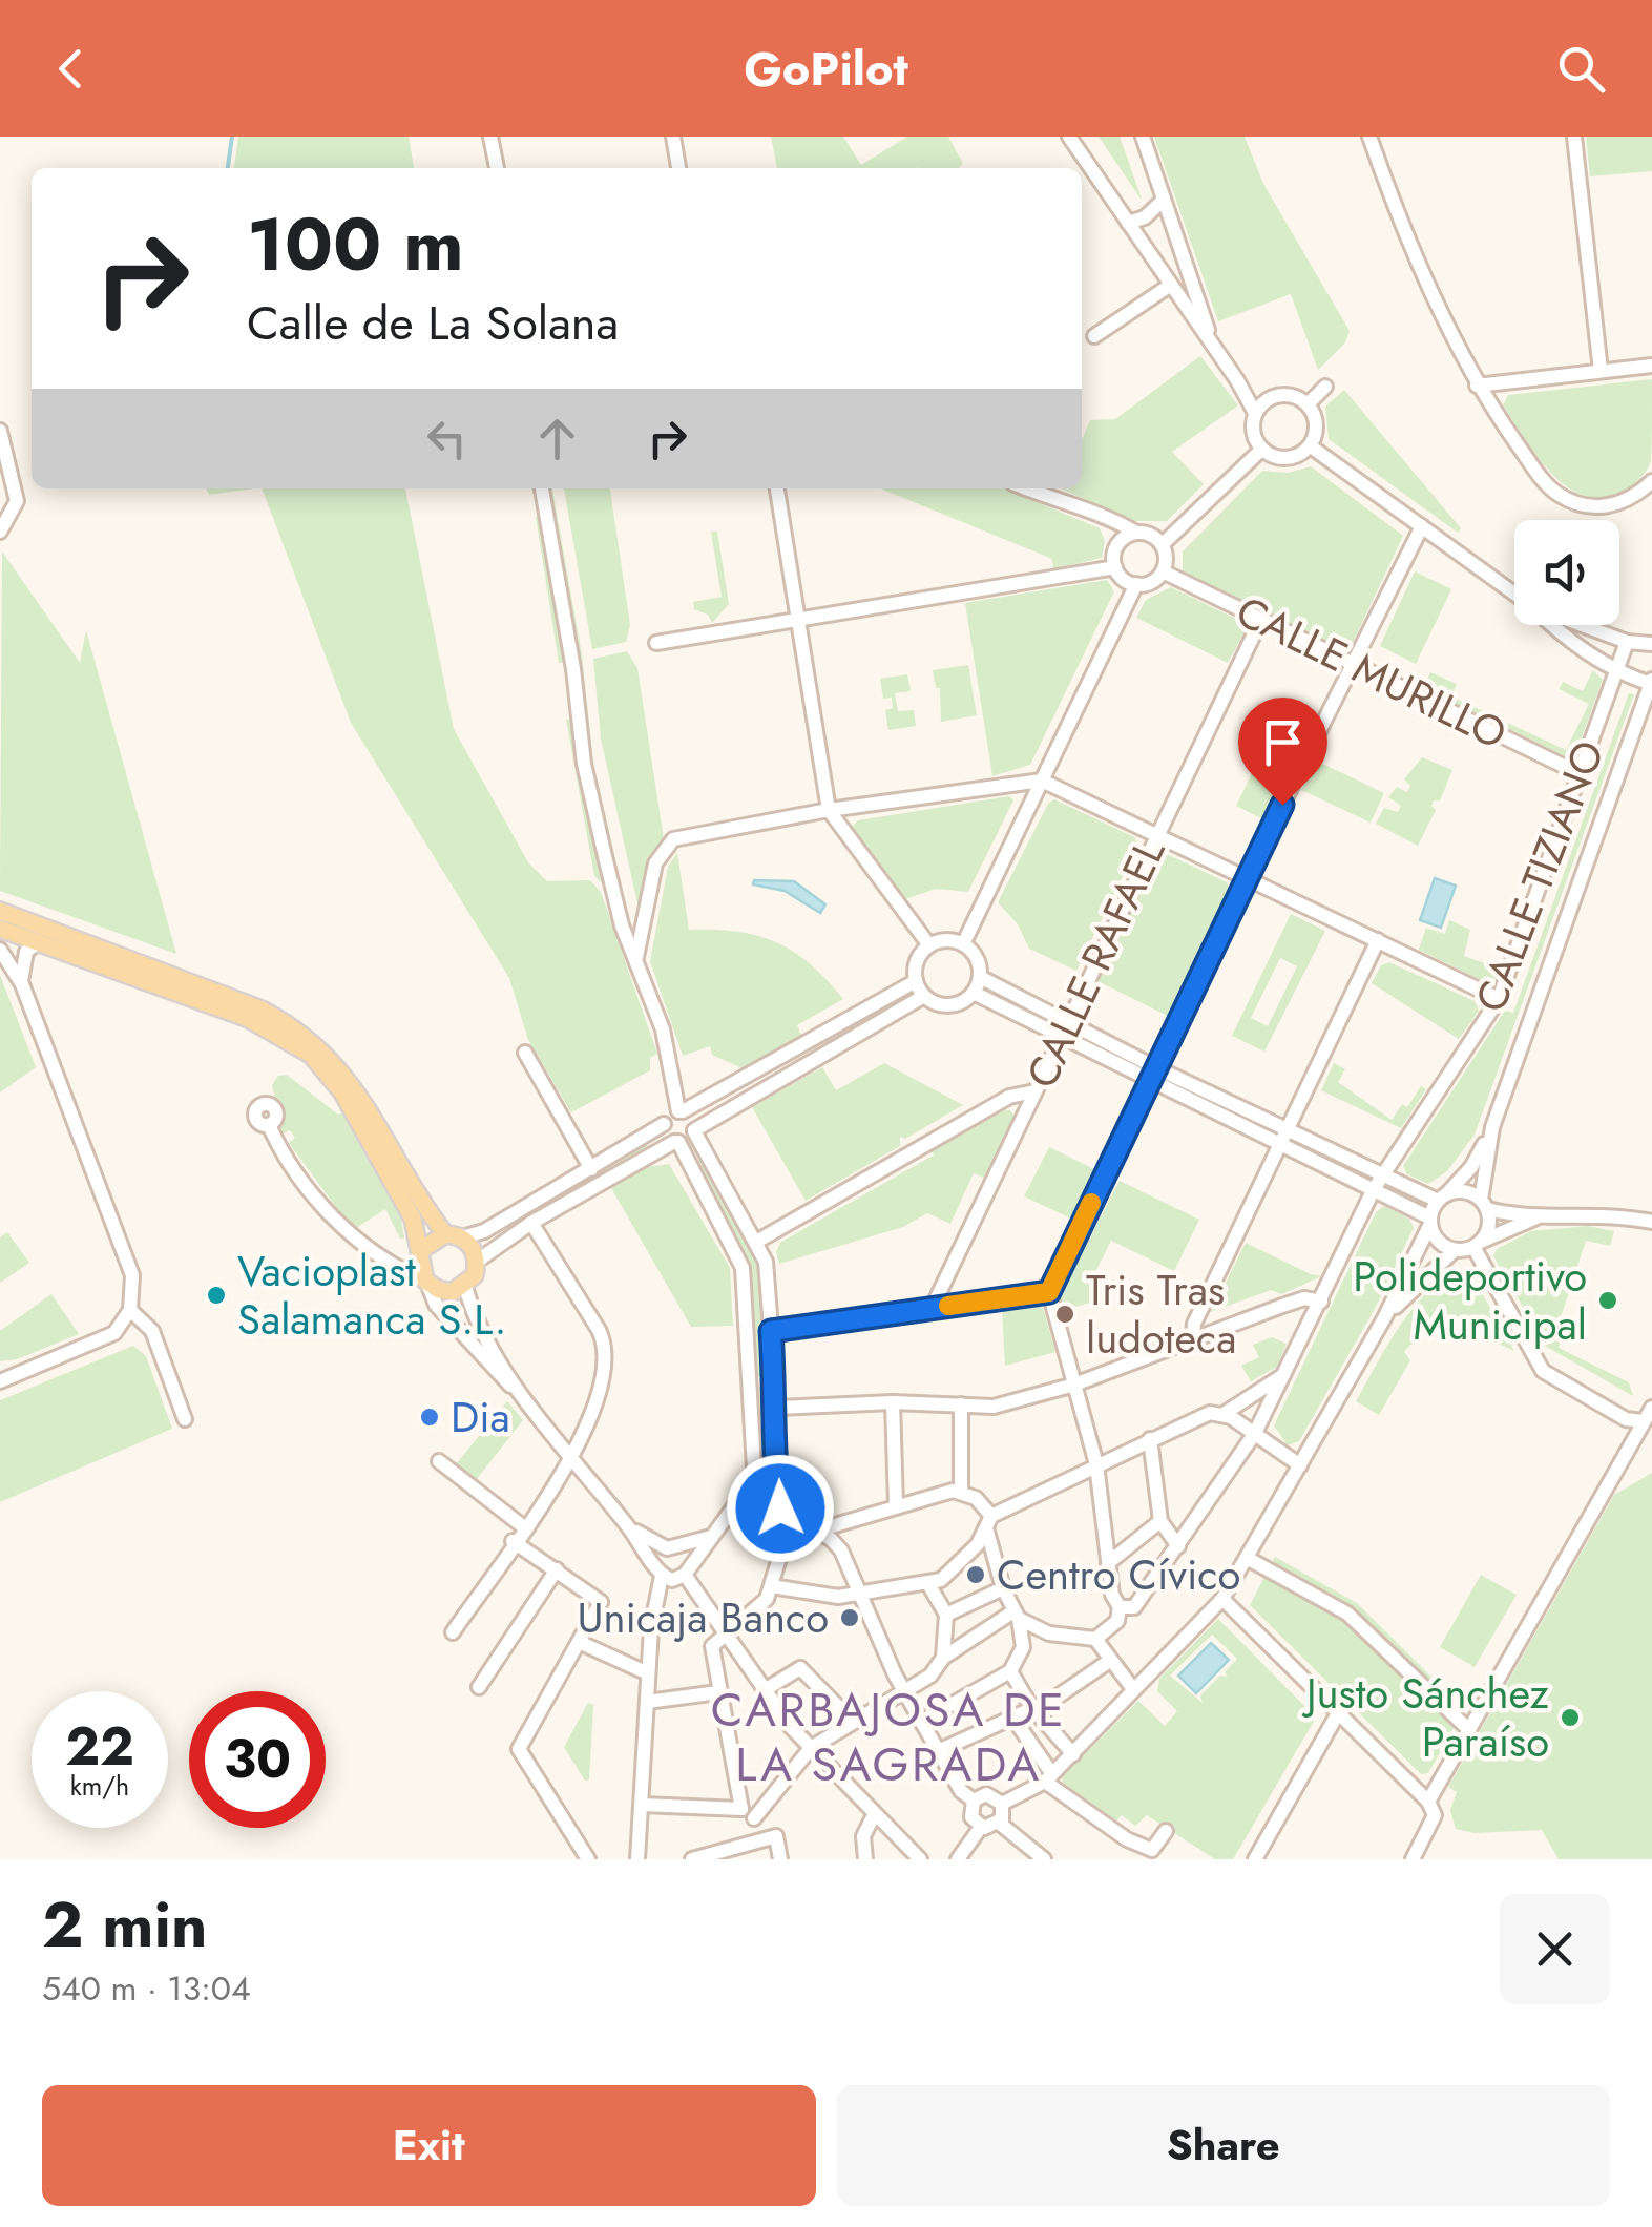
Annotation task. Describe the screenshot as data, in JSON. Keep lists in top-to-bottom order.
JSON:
{
  "streets": {
    "street": ["CALLE MURILLO", "CALLE TIZIANO", "CALLE RAFAEL"]
  },
  "crossings": [
    ["CALLE MURILLO", "CALLE TIZIANO"],
    ["CALLE MURILLO", "CALLE RAFAEL"]
  ],
  "districts": ["CARBAJOSA DE LA SAGRADA"],
  "places": [
    "Vacioplast Salamanca S.L.",
    "Polideportivo Municipal",
    "Tris Tras ludoteca",
    "Dia",
    "Centro Cívico",
    "Unicaja Banco",
    "Justo Sánchez Paraíso"
  ],
  "page": {
    "header": "GoPilot",
    "turn": ["100 m", "Calle de La Solana"],
    "speed": "22 km/h",
    "limit": "30",
    "heading": ["2 min", "540 m · 13:04"],
    "buttons": ["Exit", "Share"]
  }
}
